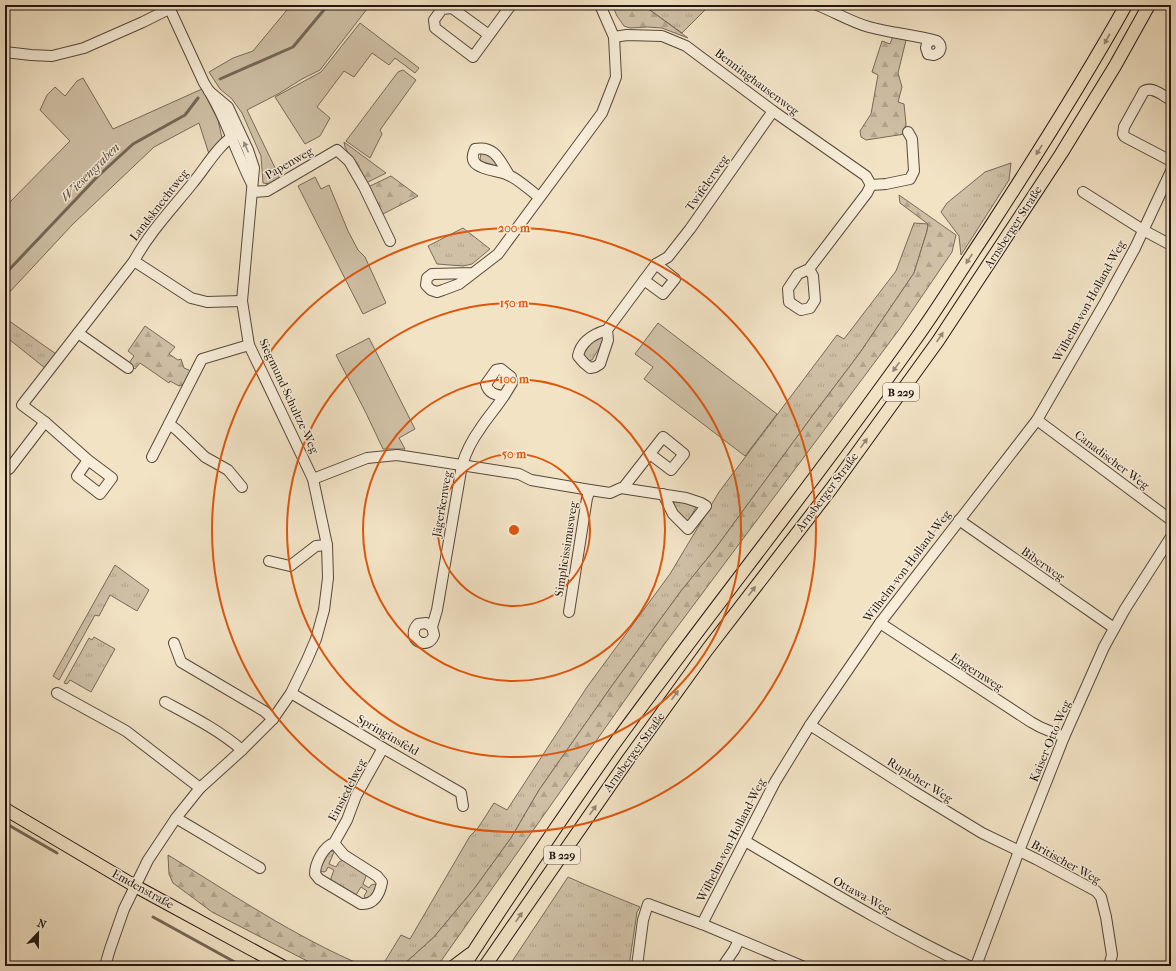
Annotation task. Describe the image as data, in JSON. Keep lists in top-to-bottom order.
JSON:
{
  "streets": {
    "main road": ["Arnsberger Straße", "B 229", "Emdenstraße"],
    "street": [
      "Benninghausenweg",
      "Papenweg",
      "Twifelerweg",
      "Landsknechtweg",
      "Wilhelm-von-Holland-Weg",
      "Siegmund-Schultze-Weg",
      "Canadischer Weg",
      "Jägerkenweg",
      "Simplicissimusweg",
      "Biberweg",
      "Engernweg",
      "Springinsfeld",
      "Kaiser-Otto-Weg",
      "Ruploher Weg",
      "Einsiedelweg",
      "Britischer Weg",
      "Ottawa-Weg"
    ]
  },
  "crossings": [
    ["Benninghausenweg", "Twifelerweg"],
    ["Papenweg", "Siegmund-Schultze-Weg"],
    ["Landsknechtweg", "Siegmund-Schultze-Weg"],
    ["Wilhelm-von-Holland-Weg", "Canadischer Weg"],
    ["Wilhelm-von-Holland-Weg", "Biberweg"],
    ["Wilhelm-von-Holland-Weg", "Engernweg"],
    ["Wilhelm-von-Holland-Weg", "Ruploher Weg"],
    ["Wilhelm-von-Holland-Weg", "Ottawa-Weg"],
    ["Siegmund-Schultze-Weg", "Simplicissimusweg"],
    ["Siegmund-Schultze-Weg", "Springinsfeld"],
    ["Siegmund-Schultze-Weg", "Emdenstraße"],
    ["Jägerkenweg", "Simplicissimusweg"],
    ["Biberweg", "Kaiser-Otto-Weg"],
    ["Engernweg", "Kaiser-Otto-Weg"],
    ["Springinsfeld", "Einsiedelweg"],
    ["Kaiser-Otto-Weg", "Ruploher Weg"],
    ["Kaiser-Otto-Weg", "Britischer Weg"],
    ["Ruploher Weg", "Britischer Weg"]
  ],
  "water": ["Wiesengraben"],
  "north": "top",
  "rings": [
    "200 m",
    "150 m",
    "100 m",
    "50 m"
  ]
}
